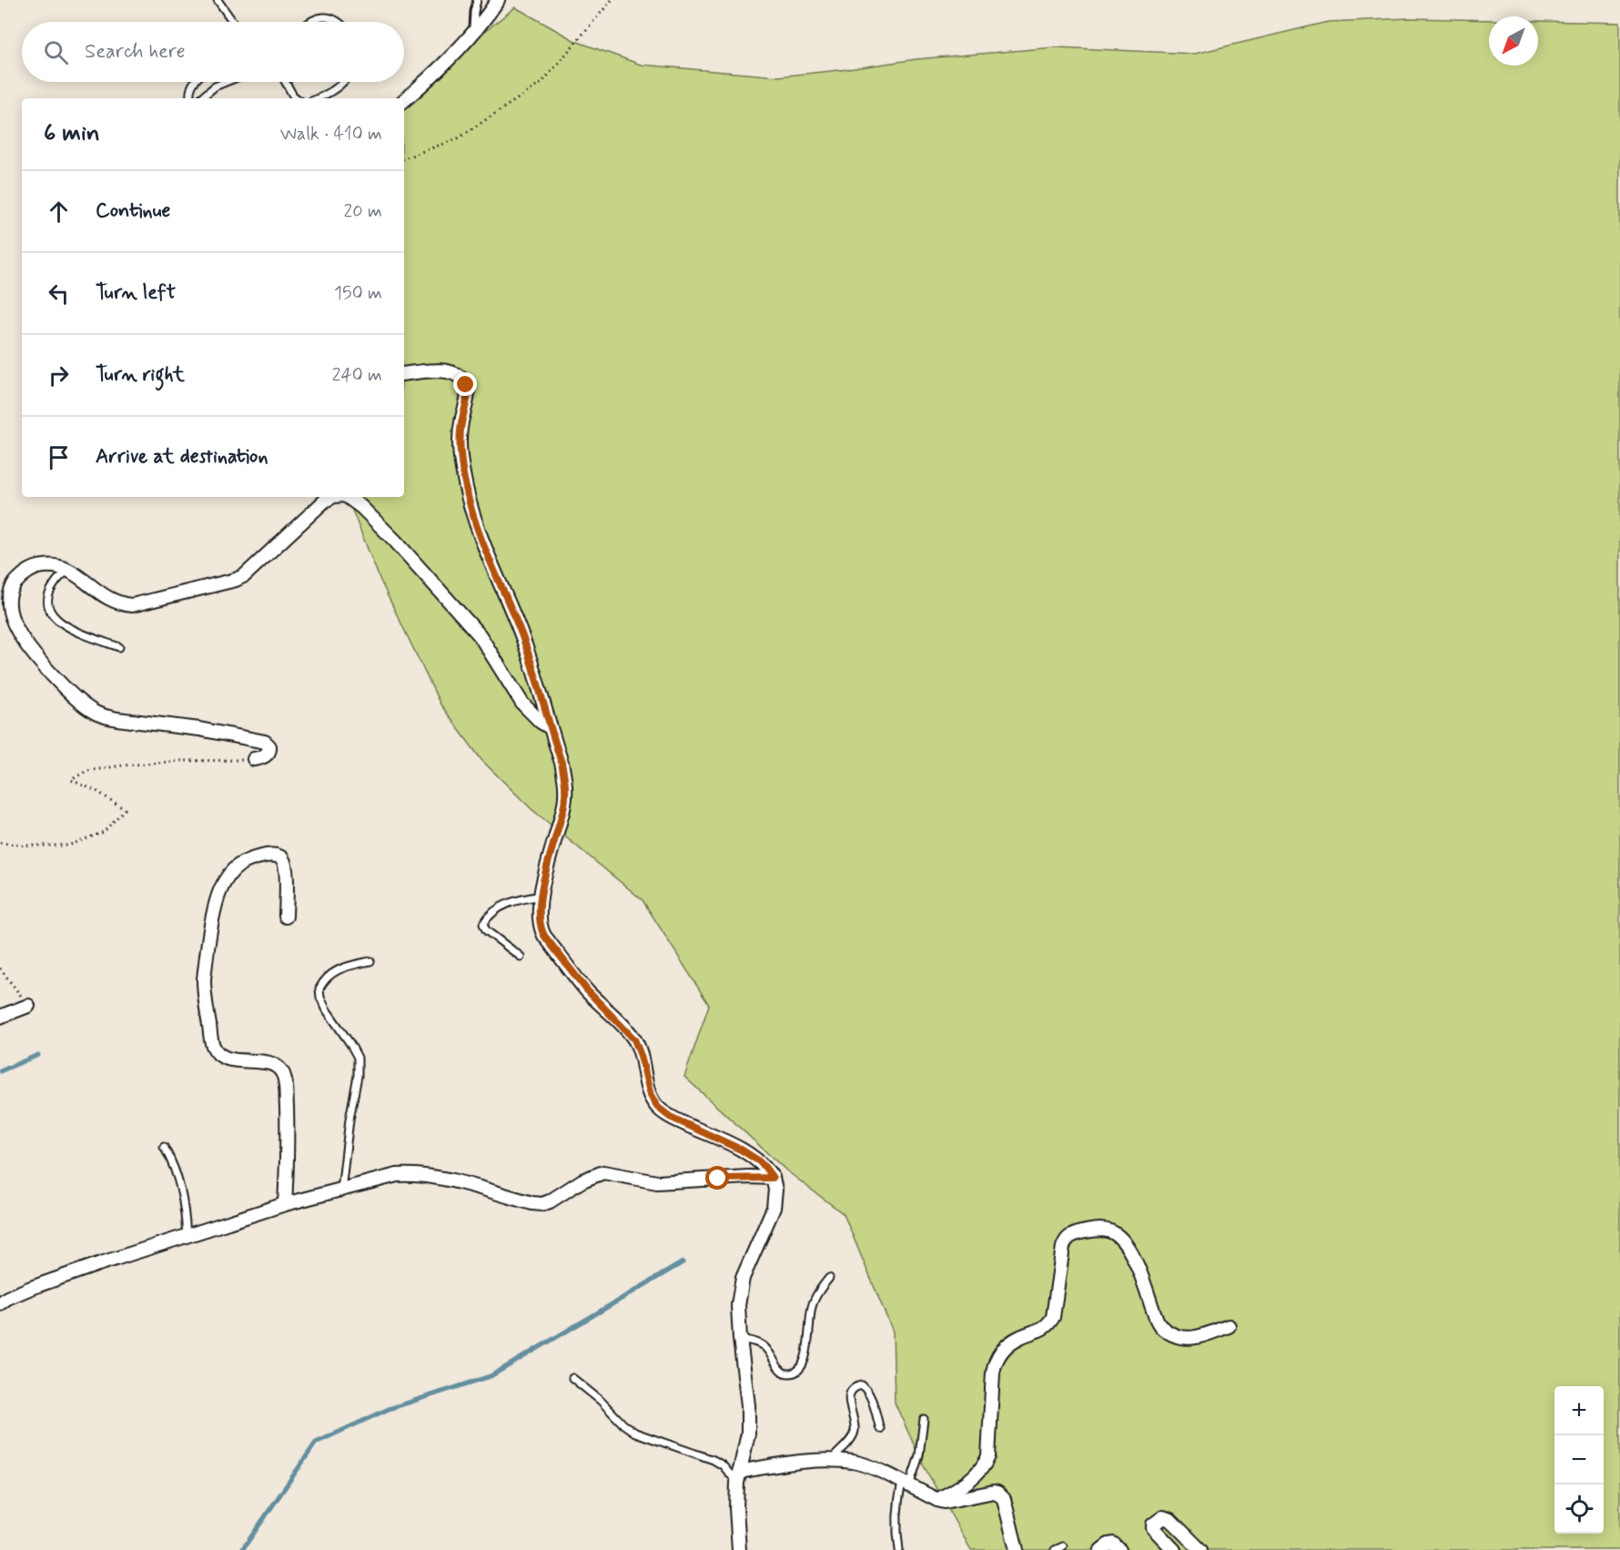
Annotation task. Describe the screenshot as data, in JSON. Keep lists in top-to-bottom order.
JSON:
{
  "north": "bottom left",
  "page": {
    "search": "Search here",
    "heading": ["6 min", "Walk · 410 m"],
    "list": [
      ["Continue", "20 m"],
      ["Turn left", "150 m"],
      ["Turn right", "240 m"],
      "Arrive at destination"
    ],
    "map_buttons": ["+", "−"]
  }
}
